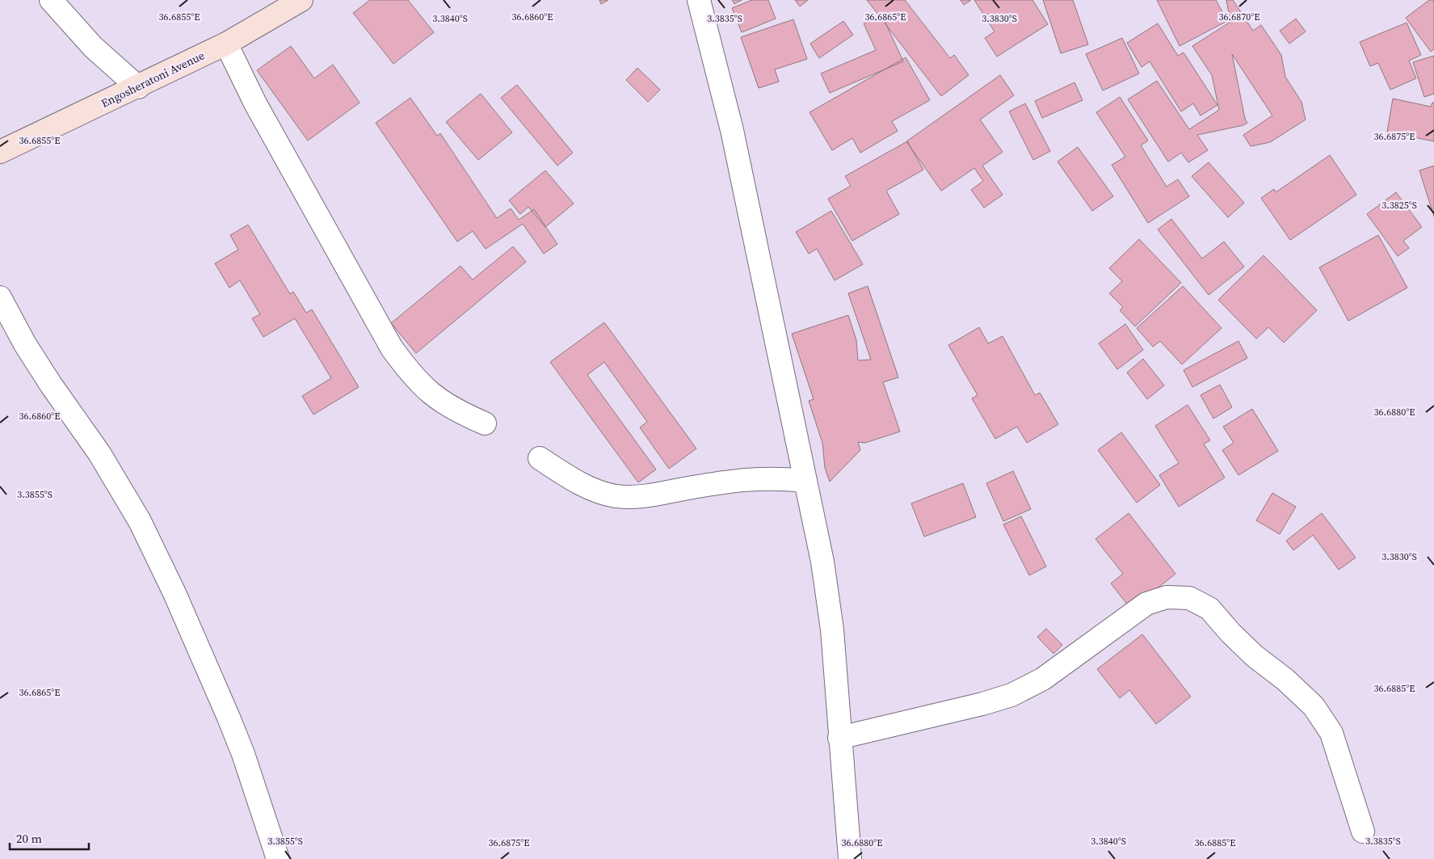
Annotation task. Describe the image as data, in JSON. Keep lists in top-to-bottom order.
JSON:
{
  "streets": {
    "street": ["Engosheratoni Avenue"]
  },
  "scale_bar": "20 m",
  "coordinates": [
    "36.6855°E",
    "36.6860°E",
    "36.6865°E",
    "36.6870°E",
    "3.3840°S",
    "3.3835°S",
    "3.3830°S",
    "36.6875°E",
    "3.3825°S",
    "36.6880°E",
    "3.3855°S",
    "36.6885°E"
  ]
}
